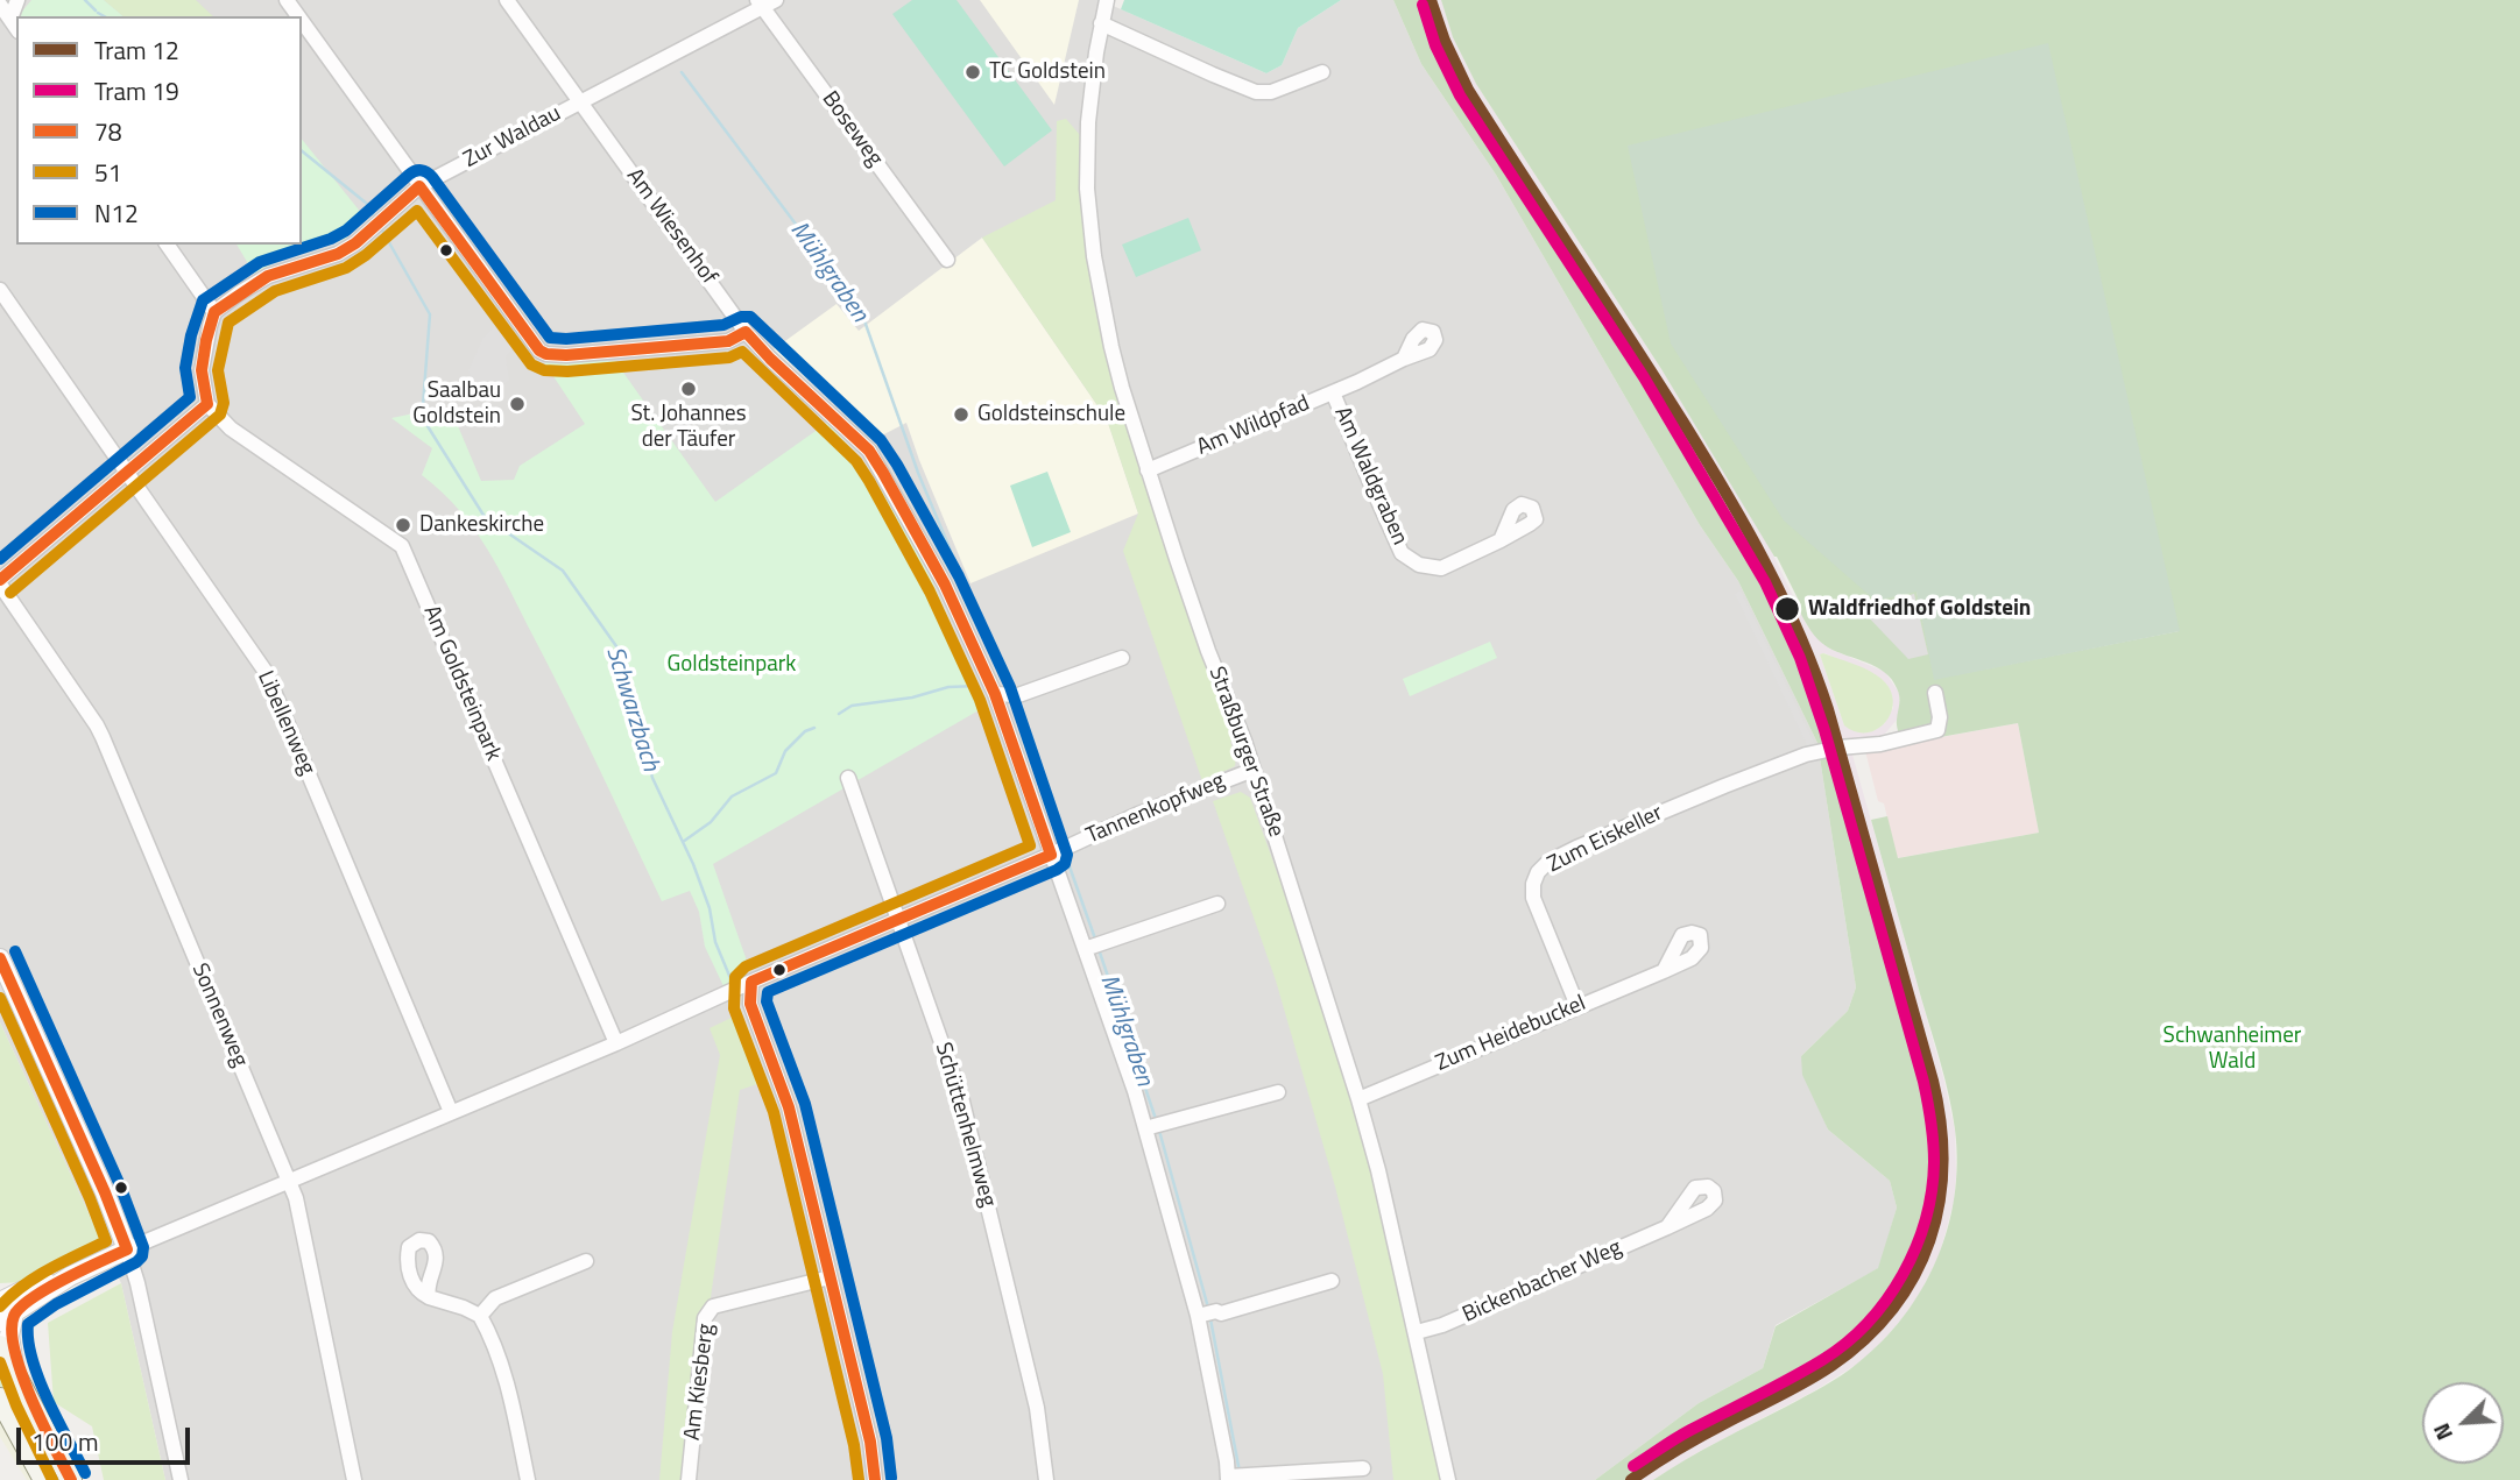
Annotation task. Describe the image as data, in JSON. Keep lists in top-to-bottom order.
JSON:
{
  "streets": {
    "street": [
      "Boseweg",
      "Zur Waldau",
      "Am Wiesenhof",
      "Am Wildpfad",
      "Am Waldgraben",
      "Am Goldsteinpark",
      "Libellenweg",
      "Straßburger Straße",
      "Tannenkopfweg",
      "Zum Eiskeller",
      "Sonnenweg",
      "Zum Heidebuckel",
      "Schüttenhelmweg",
      "Bickenbacher Weg",
      "Am Kiesberg"
    ]
  },
  "crossings": [
    ["Boseweg", "Zur Waldau"],
    ["Zur Waldau", "Am Wiesenhof"],
    ["Am Wiesenhof", "Tannenkopfweg"],
    ["Am Wildpfad", "Am Waldgraben"],
    ["Am Wildpfad", "Straßburger Straße"],
    ["Am Goldsteinpark", "Tannenkopfweg"],
    ["Libellenweg", "Tannenkopfweg"],
    ["Straßburger Straße", "Tannenkopfweg"],
    ["Straßburger Straße", "Zum Heidebuckel"],
    ["Straßburger Straße", "Bickenbacher Weg"],
    ["Tannenkopfweg", "Sonnenweg"],
    ["Tannenkopfweg", "Schüttenhelmweg"],
    ["Zum Eiskeller", "Zum Heidebuckel"]
  ],
  "water": ["Mühlgraben", "Schwarzbach"],
  "parks": ["Goldsteinpark", "Schwanheimer Wald"],
  "places": [
    "TC Goldstein",
    "St. Johannes der Täufer",
    "Saalbau Goldstein",
    "Goldsteinschule",
    "Dankeskirche",
    "Waldfriedhof Goldstein"
  ],
  "lines": [
    "tram line 12",
    "tram line 19",
    "transit line N12",
    "transit line 78",
    "transit line 51"
  ],
  "legend": [
    "Tram 12",
    "Tram 19",
    "78",
    "51",
    "N12"
  ],
  "scale_bar": "100 m",
  "north": "bottom left"
}
